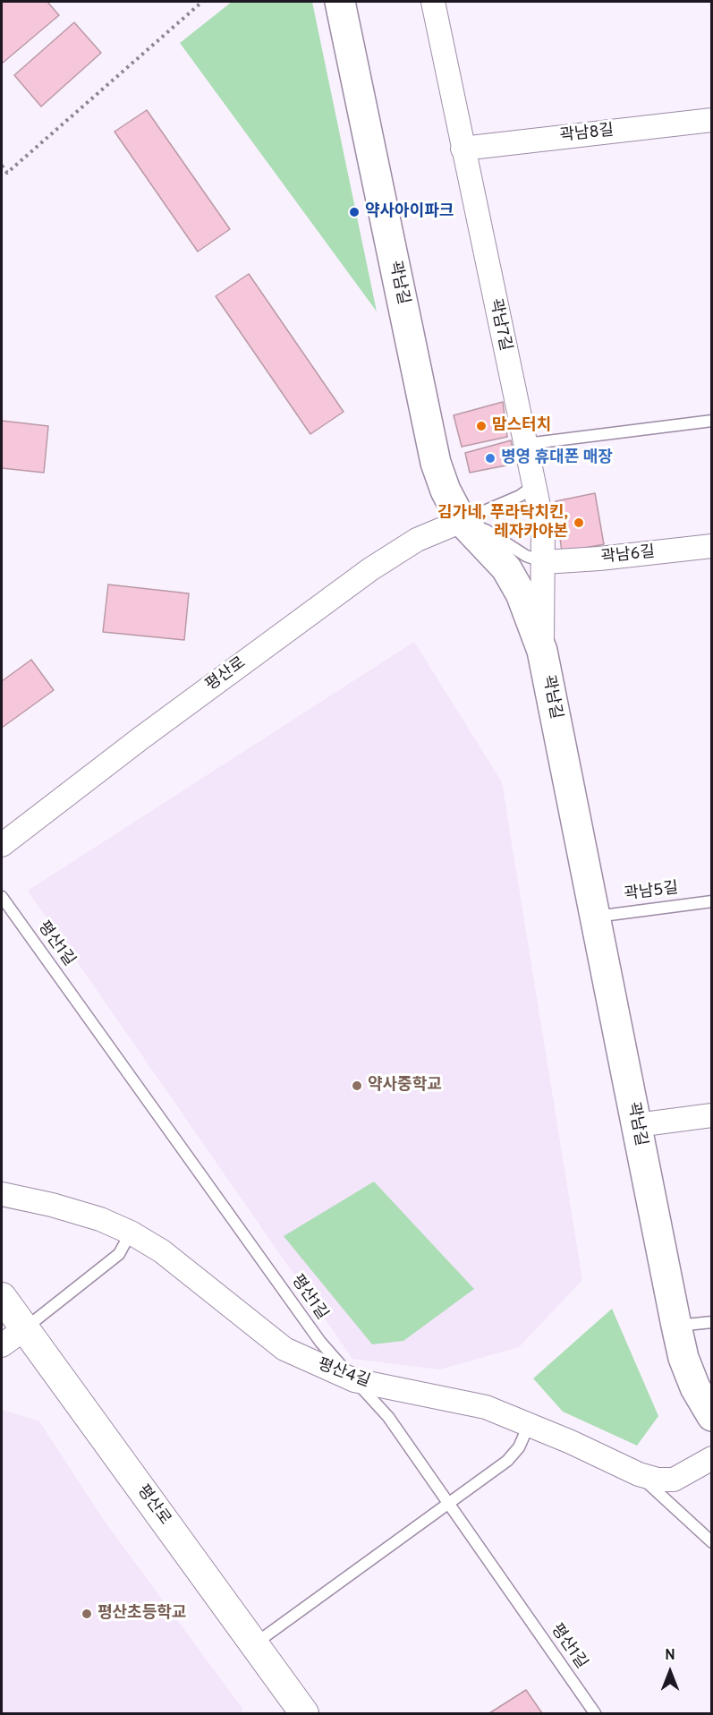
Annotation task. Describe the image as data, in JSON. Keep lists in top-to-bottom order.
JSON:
{
  "streets": {
    "main road": ["곽남길"],
    "street": [
      "곽남8길",
      "곽남7길",
      "곽남6길",
      "평산로",
      "평산4길"
    ],
    "lane": ["곽남5길", "평산1길"]
  },
  "crossings": [
    ["곽남8길", "곽남7길"],
    ["곽남길", "곽남7길"],
    ["곽남길", "평산로"],
    ["곽남길", "곽남5길"],
    ["곽남7길", "곽남6길"],
    ["평산1길", "평산4길"]
  ],
  "places": [
    "약사아이파크",
    "맘스터치",
    "병영 휴대폰 매장",
    "김가네, 푸라닥치킨, 레자카야본",
    "약사중학교",
    "평산초등학교"
  ],
  "north": "top"
}
